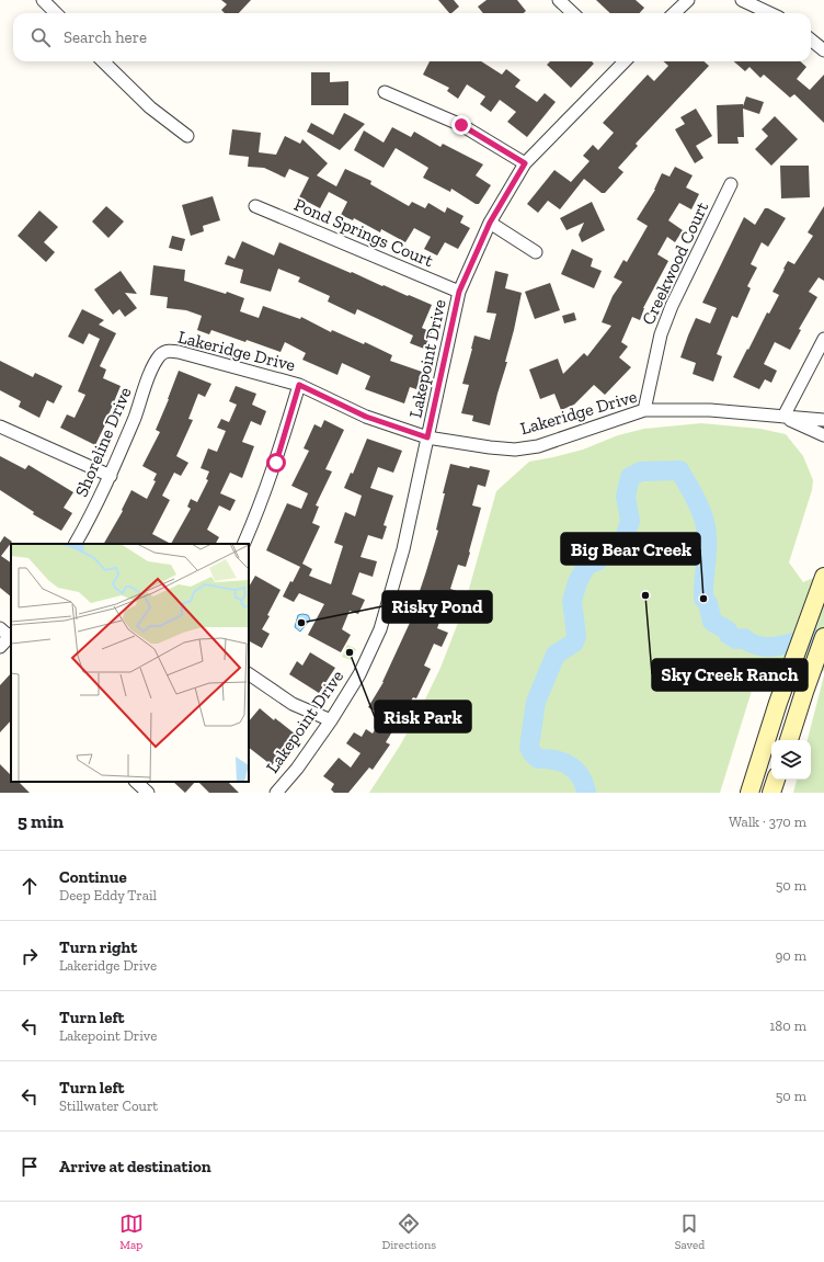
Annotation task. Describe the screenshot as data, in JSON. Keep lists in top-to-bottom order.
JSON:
{
  "streets": {
    "street": [
      "Pond Springs Court",
      "Creekwood Court",
      "Lakeridge Drive",
      "Lakepoint Drive",
      "Shoreline Drive"
    ]
  },
  "crossings": [
    ["Pond Springs Court", "Lakepoint Drive"],
    ["Creekwood Court", "Lakeridge Drive"],
    ["Lakeridge Drive", "Lakepoint Drive"],
    ["Lakeridge Drive", "Shoreline Drive"]
  ],
  "places": [
    "Sky Creek Ranch",
    "Big Bear Creek",
    "Risky Pond",
    "Risk Park"
  ],
  "page": {
    "search": "Search here",
    "heading": ["5 min", "Walk · 370 m"],
    "list": [
      ["Continue", "Deep Eddy Trail", "50 m"],
      ["Turn right", "Lakeridge Drive", "90 m"],
      ["Turn left", "Lakepoint Drive", "180 m"],
      ["Turn left", "Stillwater Court", "50 m"],
      "Arrive at destination"
    ],
    "nav": ["Map", "Directions", "Saved"]
  }
}
